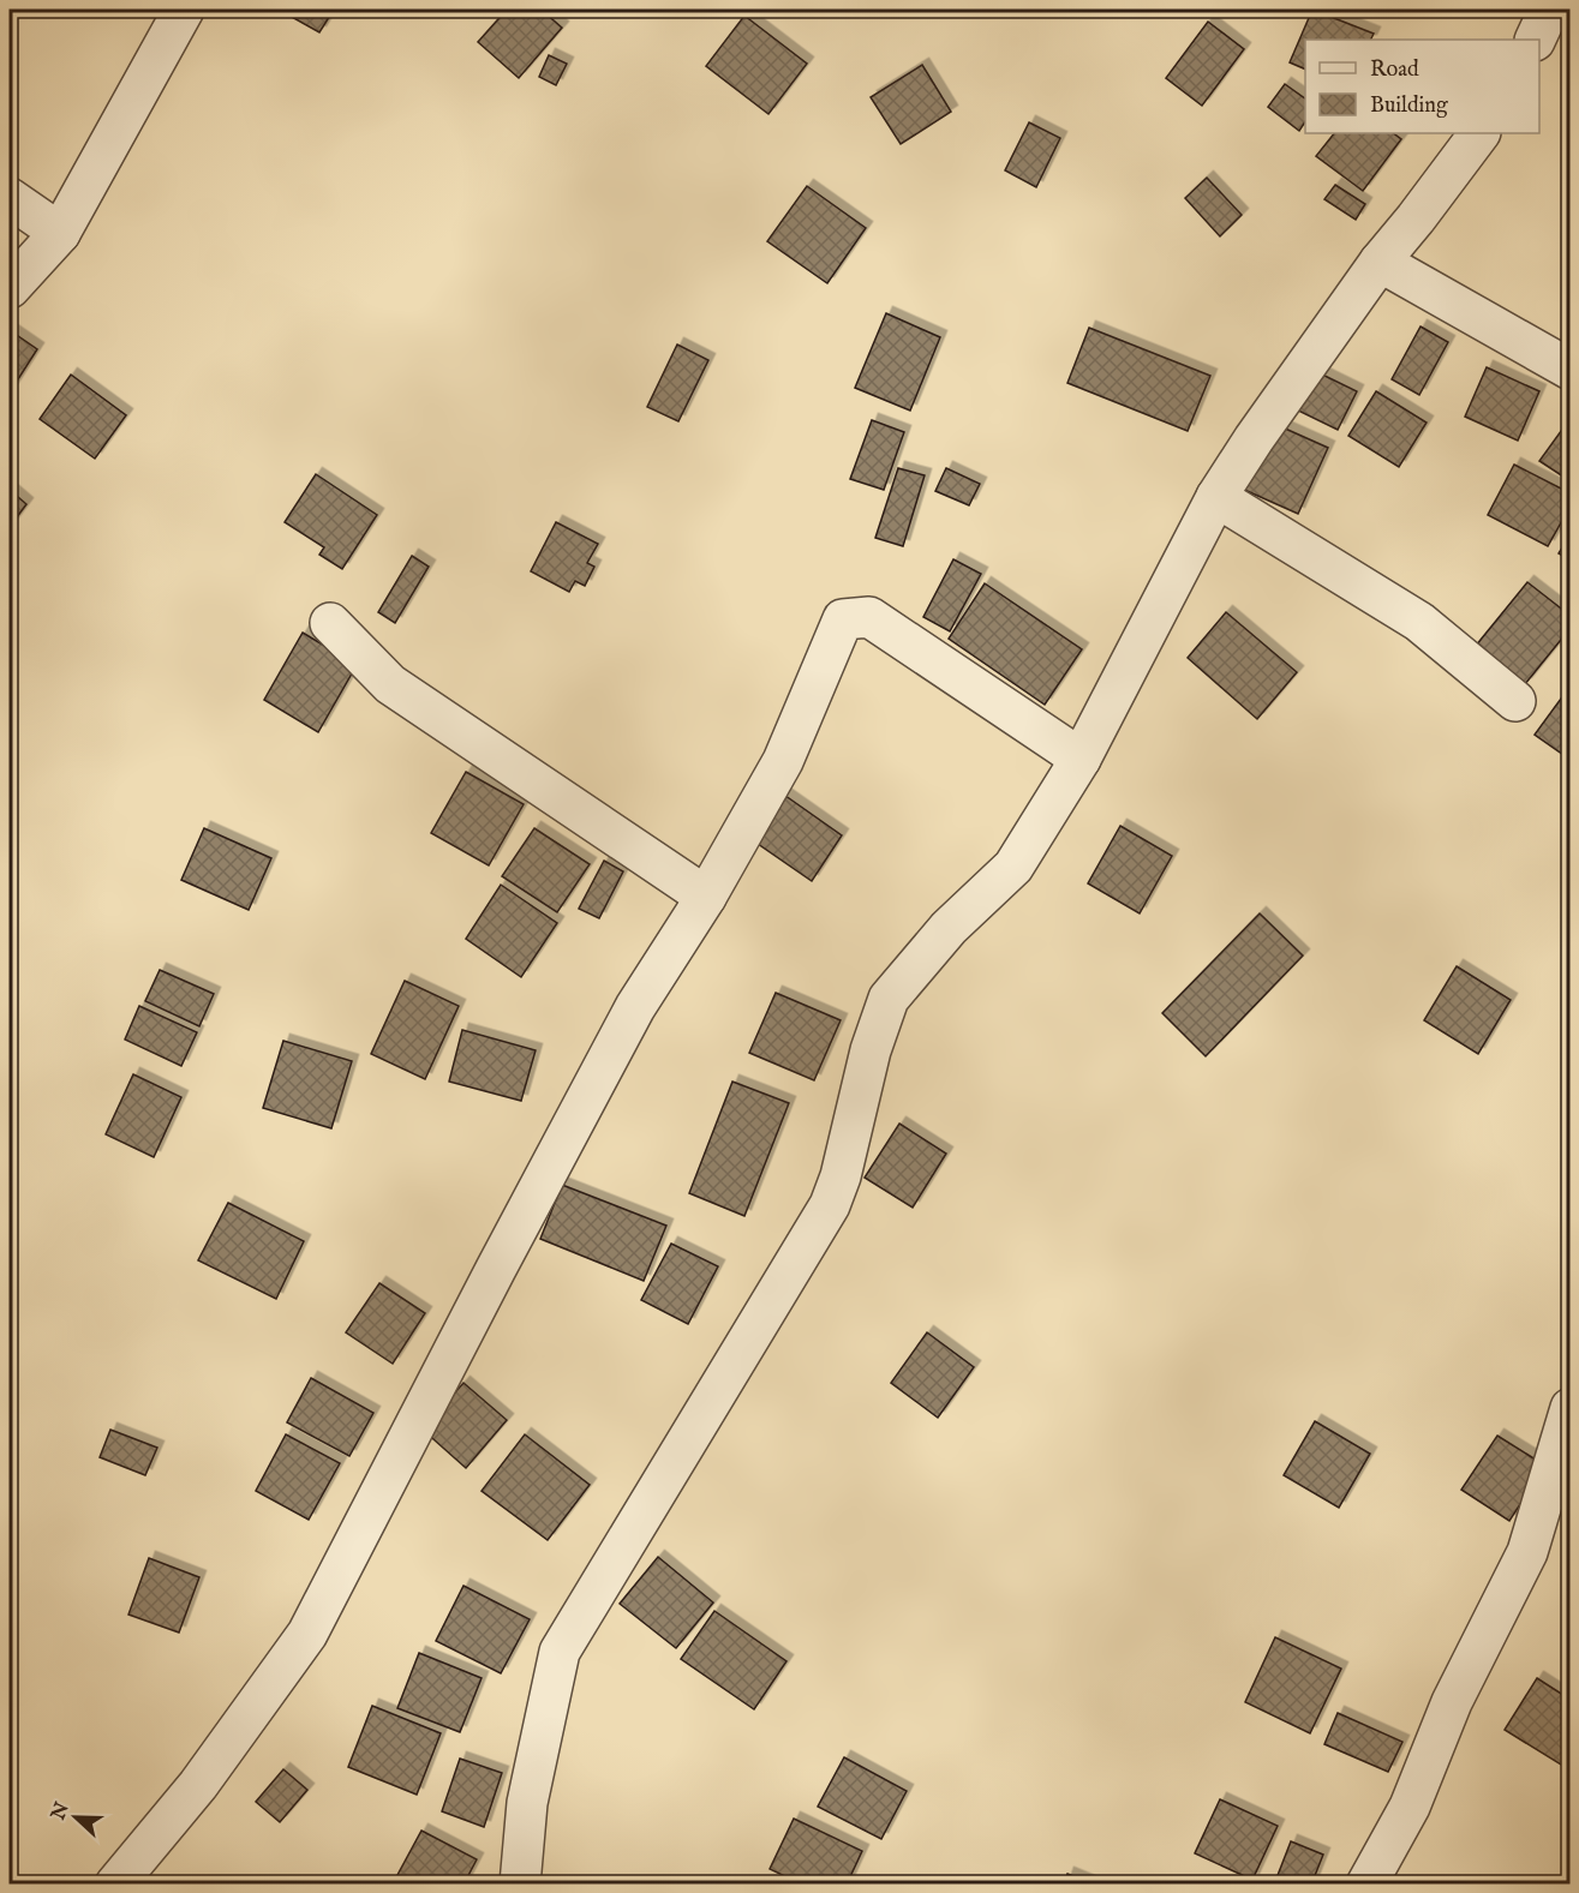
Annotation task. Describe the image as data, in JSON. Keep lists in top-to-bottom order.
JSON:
{
  "legend": ["Road", "Building"],
  "north": "left"
}
